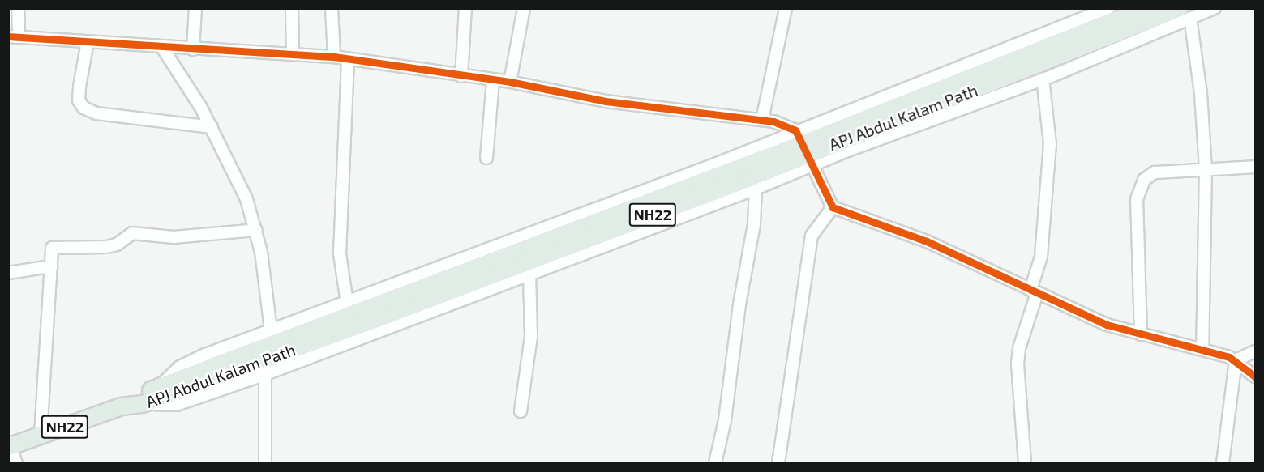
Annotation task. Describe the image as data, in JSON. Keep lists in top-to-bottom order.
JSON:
{
  "streets": {
    "highway": ["APJ Abdul Kalam Path", "NH22"]
  },
  "crossings": [
    ["APJ Abdul Kalam Path", "NH22"]
  ]
}
